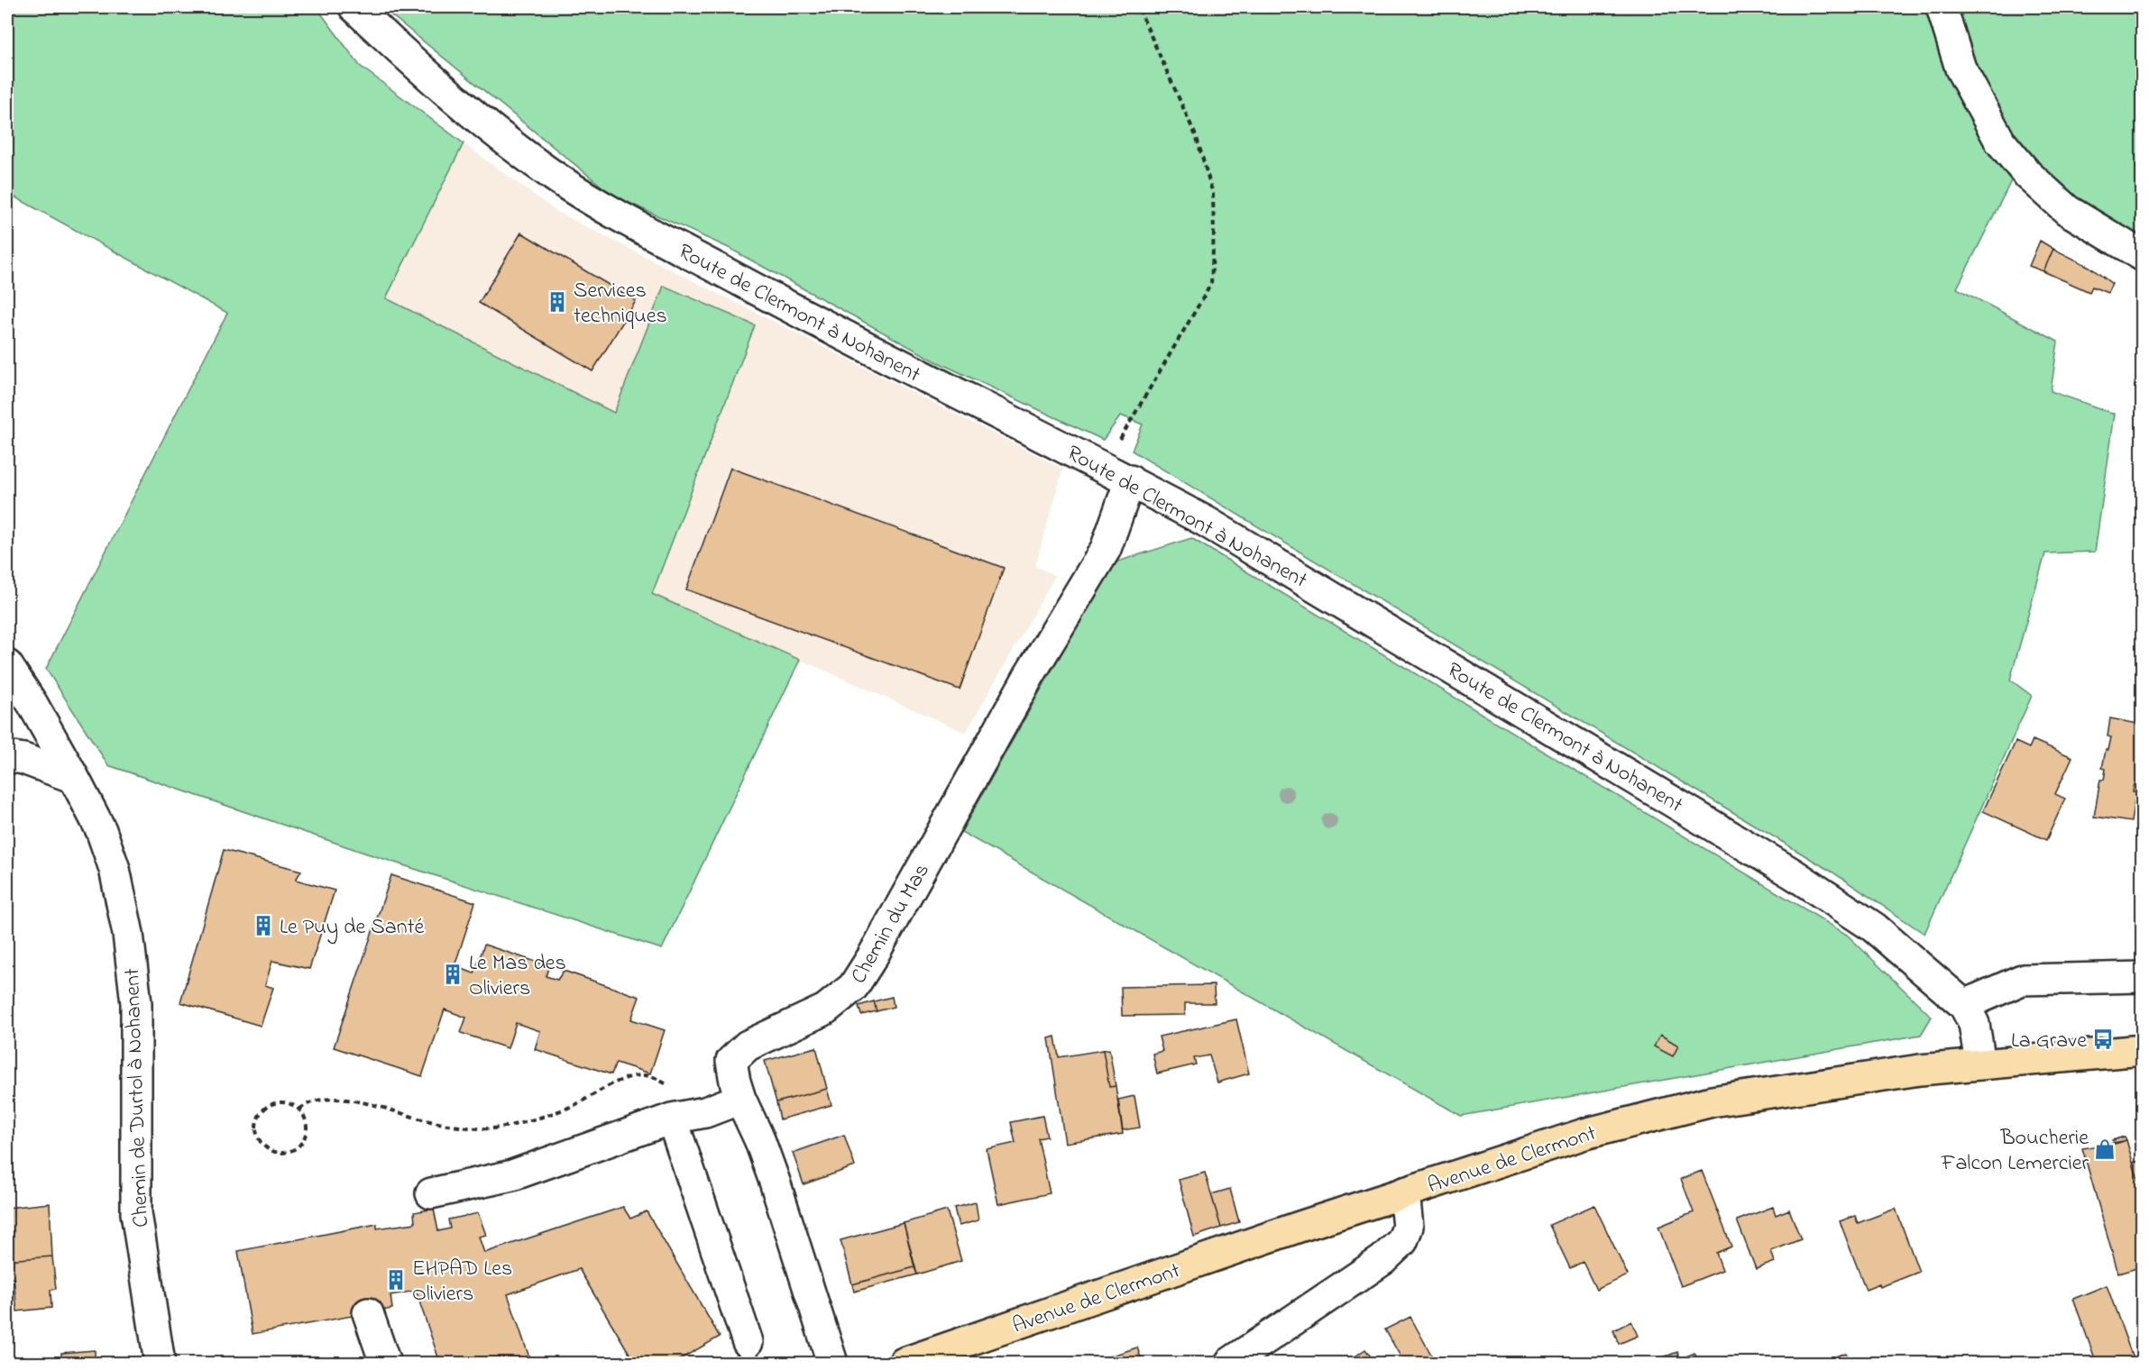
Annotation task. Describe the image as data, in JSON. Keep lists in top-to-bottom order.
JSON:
{
  "streets": {
    "main road": ["Avenue de Clermont"],
    "street": ["Route de Clermont à Nohanent", "Chemin du Mas", "Chemin de Durtol à Nohanent"]
  },
  "crossings": [
    ["Route de Clermont à Nohanent", "Chemin du Mas"],
    ["Route de Clermont à Nohanent", "Avenue de Clermont"]
  ],
  "places": {
    "building": [
      "Services techniques",
      "Le Puy de Santé",
      "Le Mas des Oliviers",
      "EHPAD Les Oliviers"
    ],
    "bus stop": ["La Grave"],
    "shop": ["Boucherie Falcon Lemercier"]
  }
}
